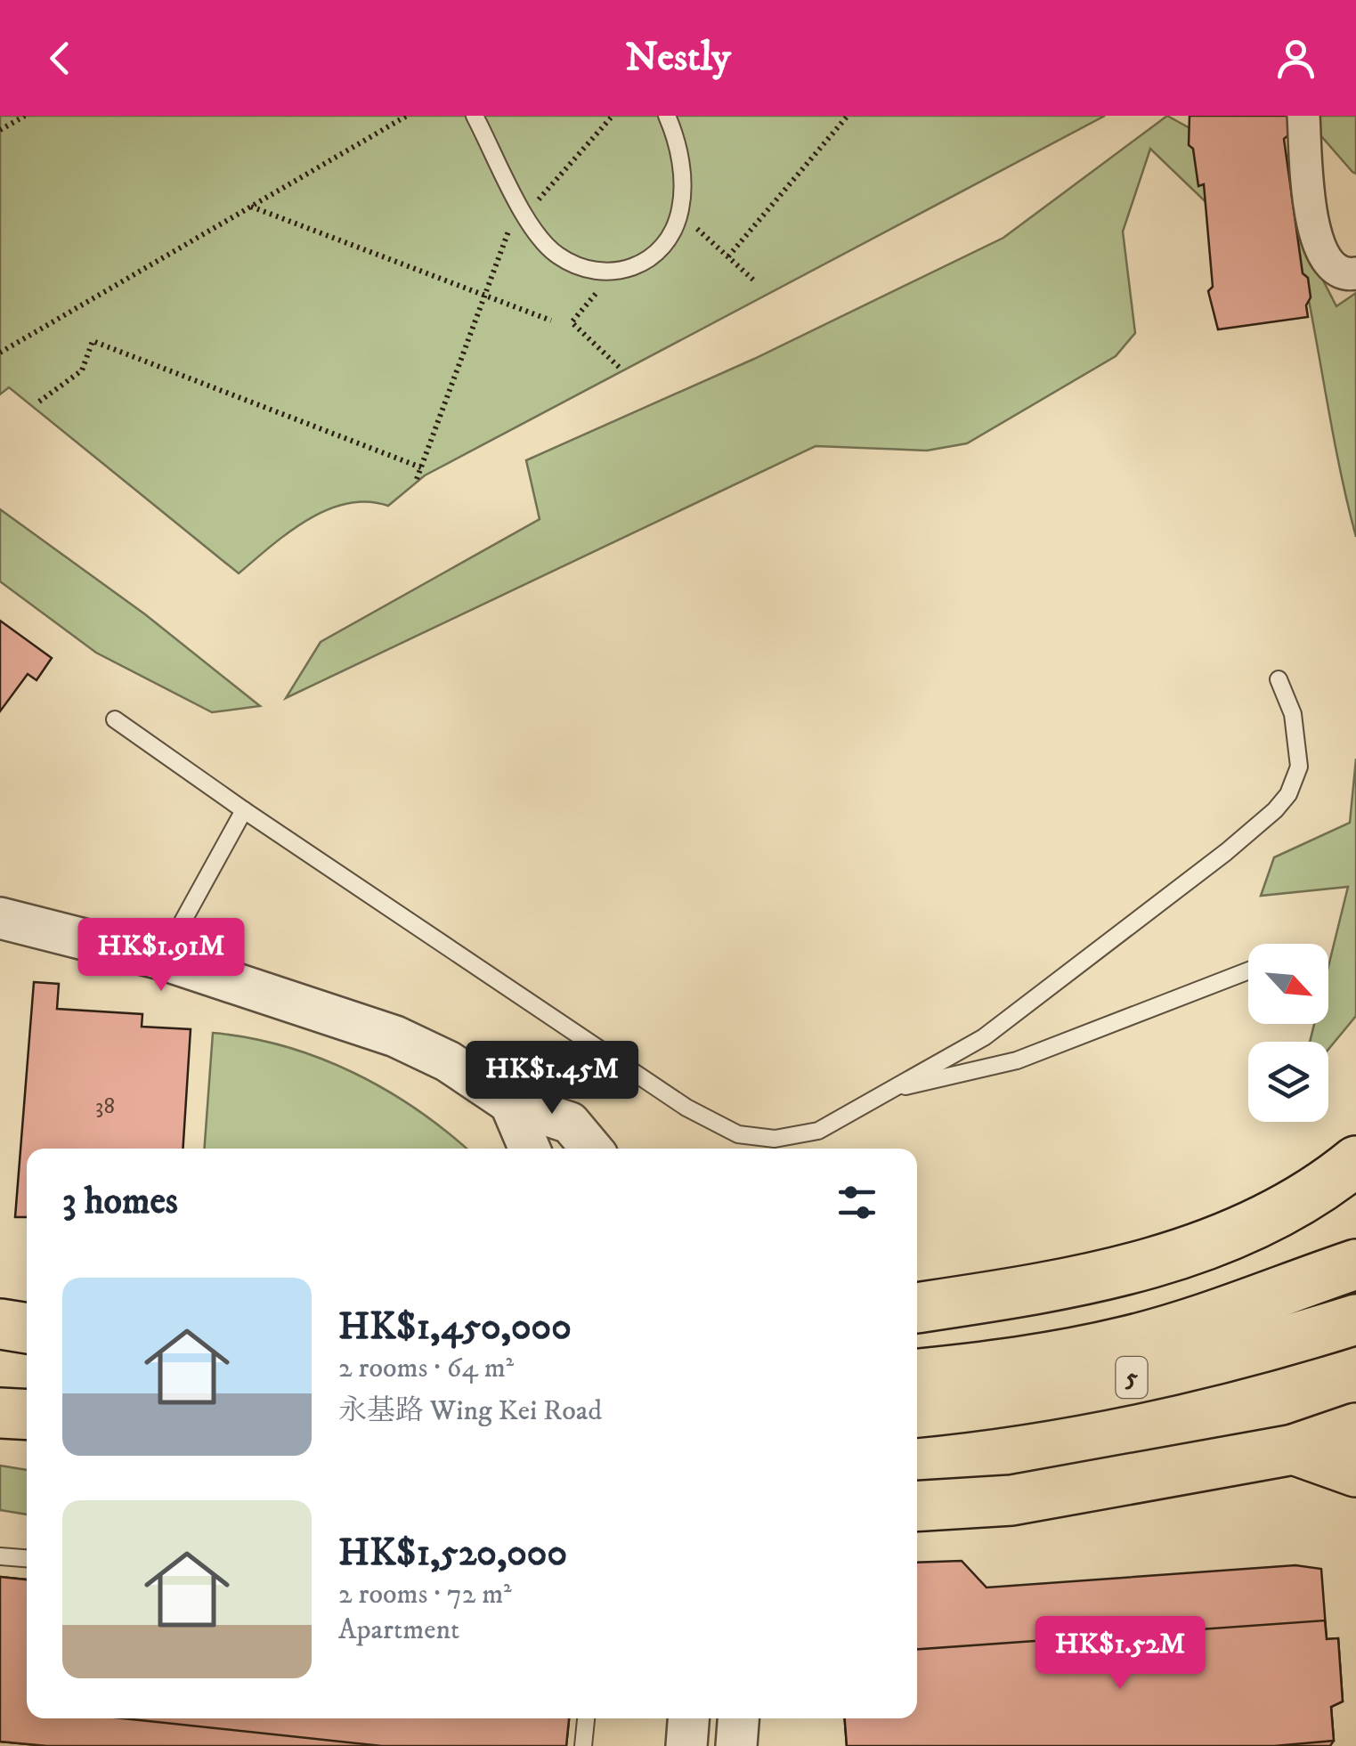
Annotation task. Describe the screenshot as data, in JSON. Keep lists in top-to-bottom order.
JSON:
{
  "streets": {
    "highway": ["5"]
  },
  "house_numbers": ["38"],
  "north": "bottom right",
  "page": {
    "header": "Nestly",
    "price": ["HK$1.91M", "HK$1.45M", "HK$1.52M"],
    "heading": "3 homes",
    "list": [
      {
        "name": "HK$1,450,000",
        "note": "2 rooms · 64 m² · 永基路 Wing Kei Road"
      },
      {
        "name": "HK$1,520,000",
        "note": "2 rooms · 72 m² · Apartment"
      }
    ]
  }
}
